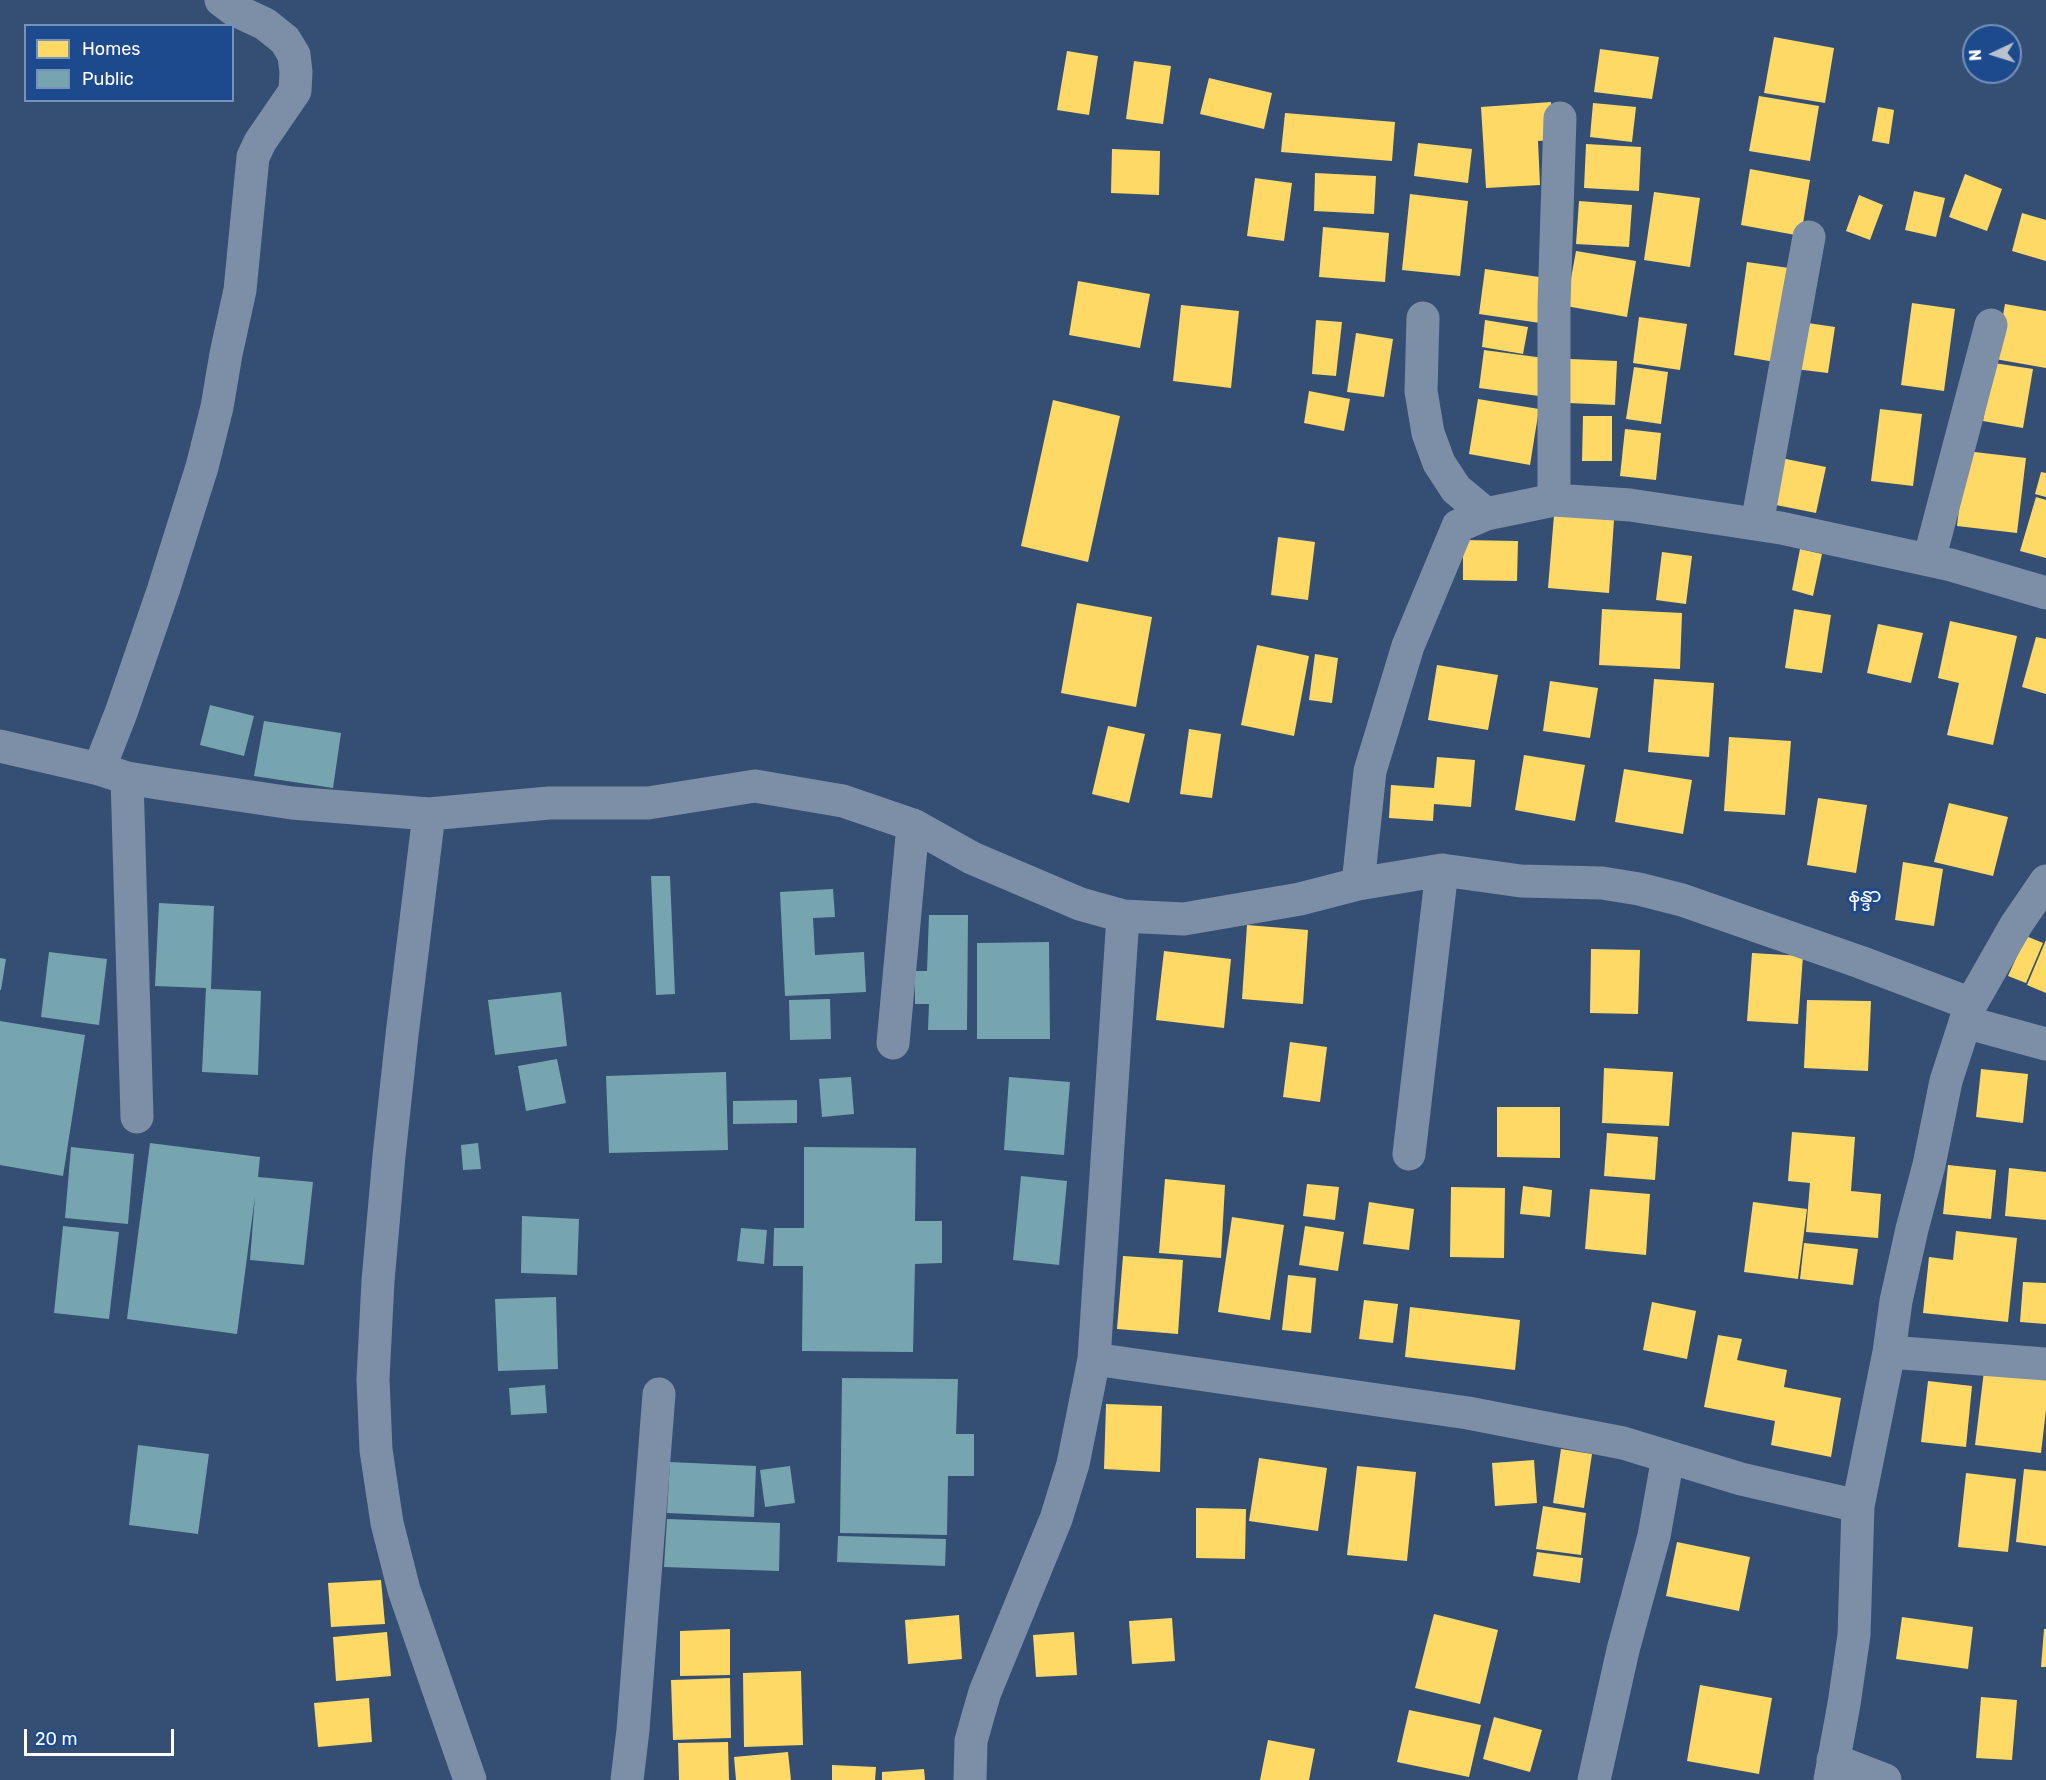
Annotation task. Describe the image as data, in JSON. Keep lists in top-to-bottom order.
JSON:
{
  "districts": ["နန္ဒာ"],
  "legend": ["Homes", "Public"],
  "scale_bar": "20 m",
  "north": "left"
}
